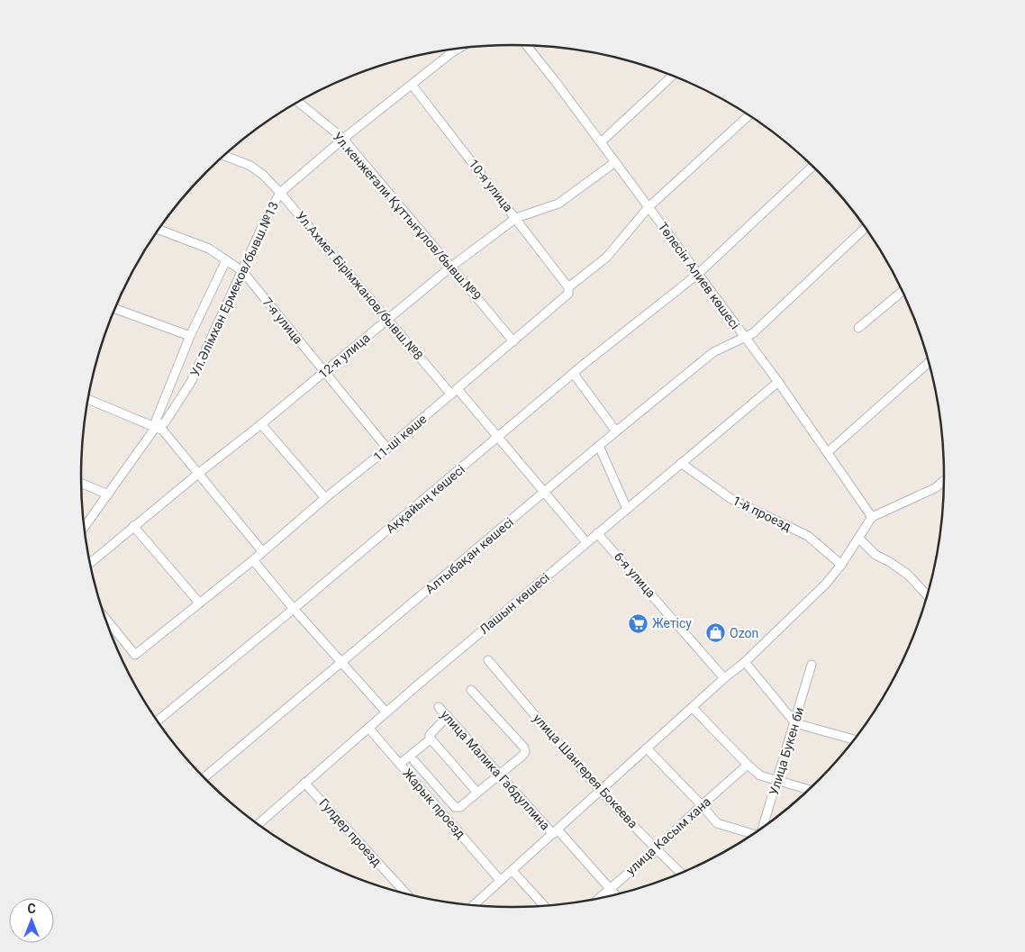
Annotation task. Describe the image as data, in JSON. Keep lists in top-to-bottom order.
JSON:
{
  "streets": {
    "street": [
      "10-я улица",
      "Ул.кенжеғали Құттығұлов/бывш.№9",
      "Төлесін Алиев көшесі",
      "Ул.Ахмет Бірімжанов/бывш.№8",
      "Ул.Әлімхан Ермеков/бывш.№13",
      "7-я улица",
      "12-я улица",
      "11-ші көше",
      "Аққайың көшесі",
      "1-й проезд",
      "Алтыбақан көшесі",
      "6-я улица",
      "Лашын көшесі",
      "Улица Букен би",
      "улица Малика Габдуллина",
      "улица Шангерея Бокеева",
      "Жарык проезд",
      "Гулдер проезд",
      "улица Касым хана"
    ]
  },
  "crossings": [
    ["10-я улица", "Ул.Әлімхан Ермеков/бывш.№13"],
    ["10-я улица", "12-я улица"],
    ["10-я улица", "11-ші көше"],
    ["Ул.кенжеғали Құттығұлов/бывш.№9", "Ул.Әлімхан Ермеков/бывш.№13"],
    ["Ул.кенжеғали Құттығұлов/бывш.№9", "12-я улица"],
    ["Ул.кенжеғали Құттығұлов/бывш.№9", "11-ші көше"],
    ["Төлесін Алиев көшесі", "12-я улица"],
    ["Төлесін Алиев көшесі", "11-ші көше"],
    ["Төлесін Алиев көшесі", "Аққайың көшесі"],
    ["Төлесін Алиев көшесі", "Алтыбақан көшесі"],
    ["Төлесін Алиев көшесі", "Лашын көшесі"],
    ["Ул.Ахмет Бірімжанов/бывш.№8", "Ул.Әлімхан Ермеков/бывш.№13"],
    ["Ул.Ахмет Бірімжанов/бывш.№8", "12-я улица"],
    ["Ул.Ахмет Бірімжанов/бывш.№8", "11-ші көше"],
    ["Ул.Ахмет Бірімжанов/бывш.№8", "Аққайың көшесі"],
    ["Ул.Ахмет Бірімжанов/бывш.№8", "Алтыбақан көшесі"],
    ["Ул.Ахмет Бірімжанов/бывш.№8", "Лашын көшесі"],
    ["Ул.Әлімхан Ермеков/бывш.№13", "7-я улица"],
    ["7-я улица", "12-я улица"],
    ["7-я улица", "11-ші көше"],
    ["1-й проезд", "Лашын көшесі"],
    ["6-я улица", "Лашын көшесі"],
    ["Лашын көшесі", "Жарык проезд"],
    ["Лашын көшесі", "Гулдер проезд"],
    ["улица Малика Габдуллина", "улица Касым хана"],
    ["улица Шангерея Бокеева", "улица Касым хана"]
  ],
  "places": {
    "supermarket": ["Жетісу"],
    "shop": ["Ozon"]
  },
  "north": "top"
}
